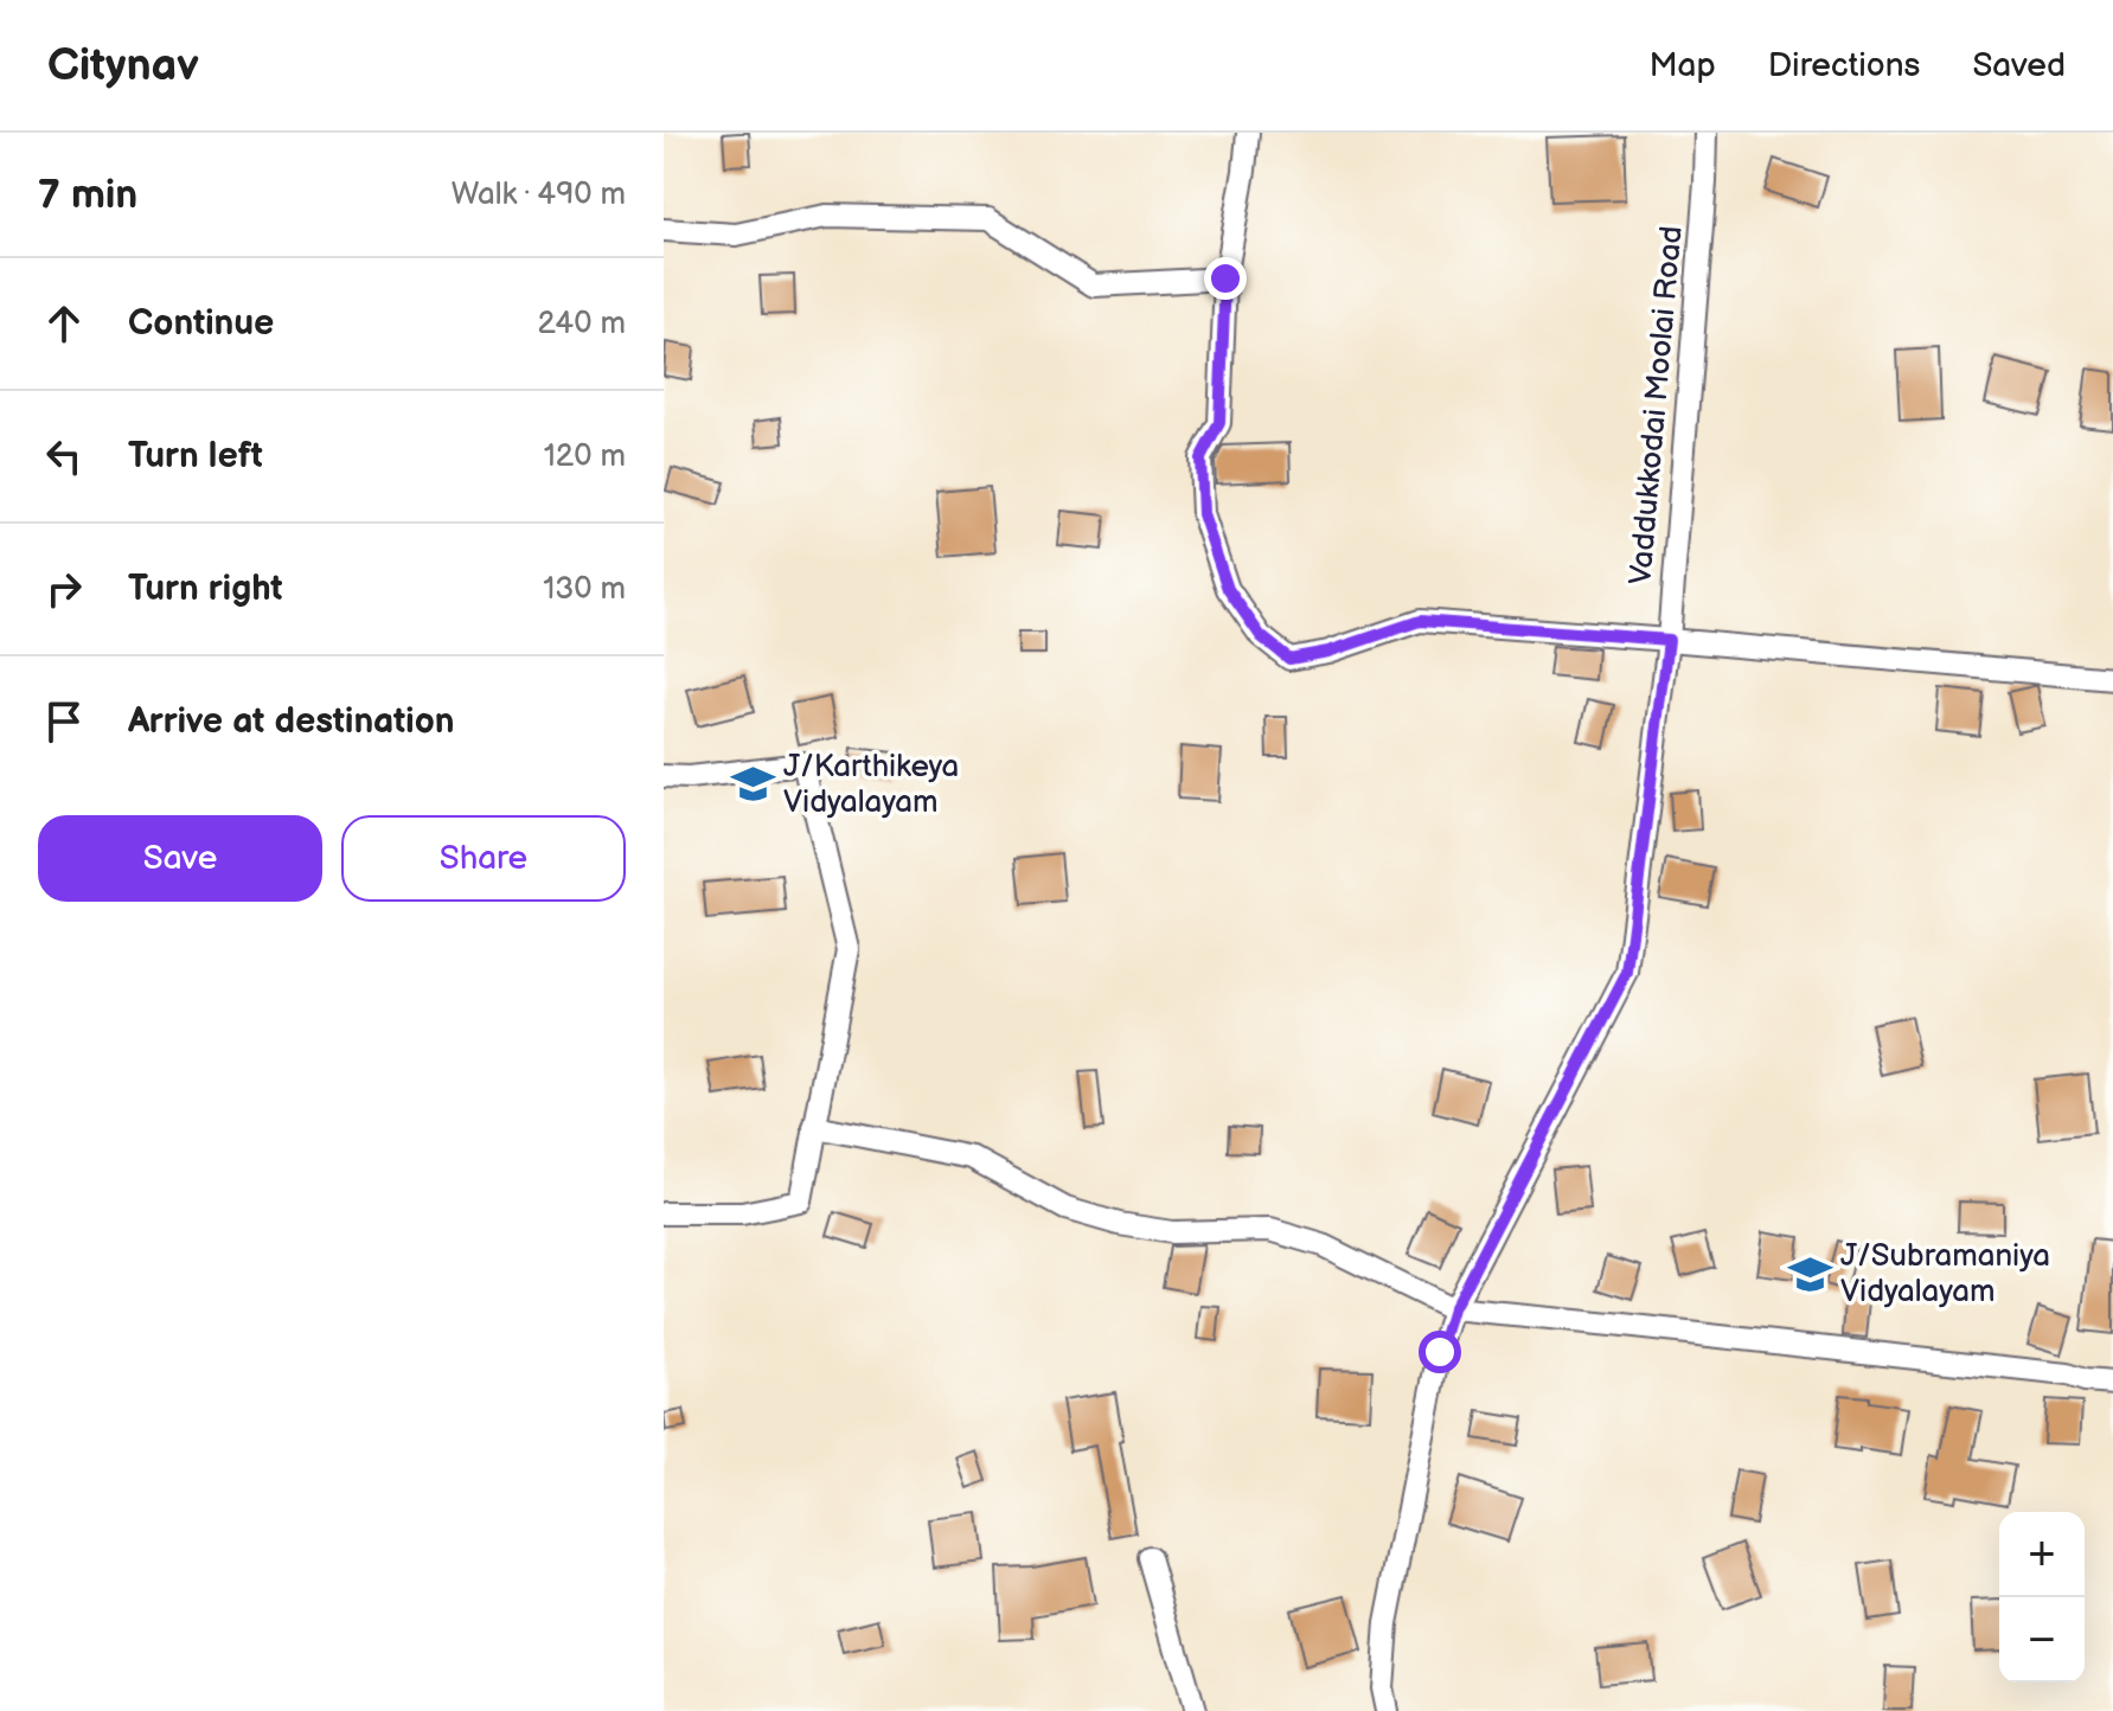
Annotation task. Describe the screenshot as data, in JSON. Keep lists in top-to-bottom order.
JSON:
{
  "streets": {
    "street": ["Vaddukkodai Moolai Road"]
  },
  "places": {
    "school or university": ["J/Karthikeya Vidyalayam", "J/Subramaniya Vidyalayam"]
  },
  "page": {
    "header": "Citynav",
    "nav": ["Map", "Directions", "Saved"],
    "heading": ["7 min", "Walk · 490 m"],
    "list": [
      ["Continue", "240 m"],
      ["Turn left", "120 m"],
      ["Turn right", "130 m"],
      "Arrive at destination"
    ],
    "buttons": ["Save", "Share"],
    "map_buttons": ["+", "−"]
  }
}
